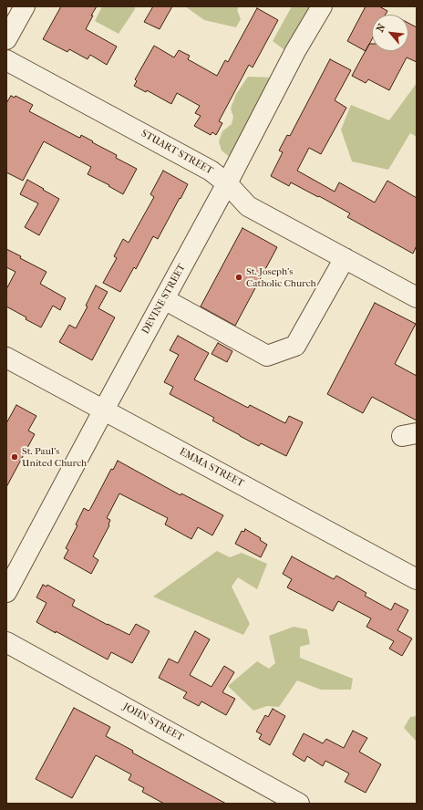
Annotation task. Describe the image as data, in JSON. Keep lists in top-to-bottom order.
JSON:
{
  "streets": {
    "street": [
      "STUART STREET",
      "DEVINE STREET",
      "EMMA STREET",
      "JOHN STREET"
    ]
  },
  "crossings": [
    ["STUART STREET", "DEVINE STREET"],
    ["DEVINE STREET", "EMMA STREET"]
  ],
  "places": ["St. Joseph's Catholic Church", "St. Paul's United Church"],
  "north": "top left"
}
